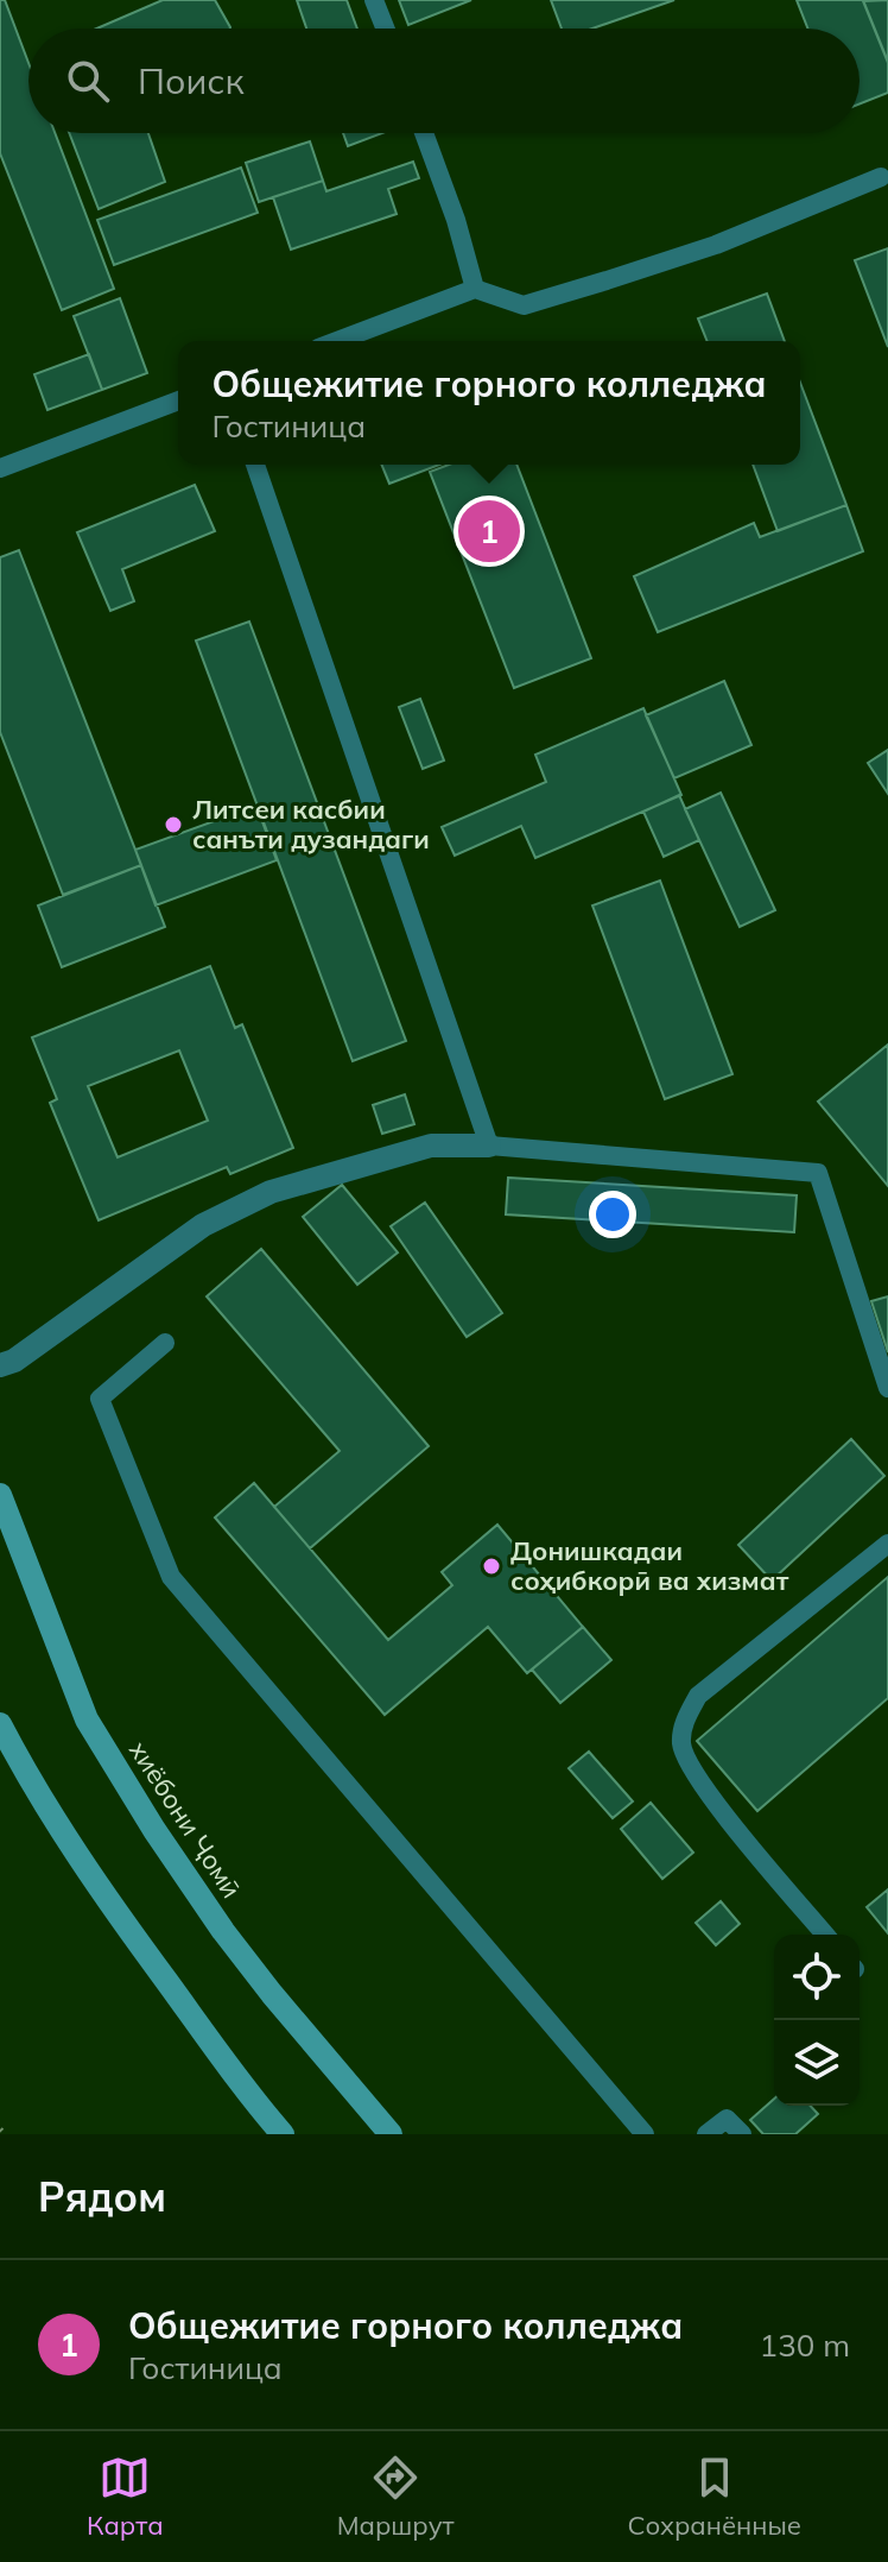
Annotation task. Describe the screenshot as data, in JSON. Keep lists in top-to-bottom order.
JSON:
{
  "streets": {
    "main road": ["хиёбони Ҷомӣ"]
  },
  "places": ["Литсеи касбии санъти дузандаги", "Донишкадаи соҳибкорӣ ва хизмат"],
  "page": {
    "search": "Поиск",
    "popup": ["Общежитие горного колледжа", "Гостиница"],
    "pins": "1",
    "heading": "Рядом",
    "list": [
      {
        "mark": "1",
        "name": "Общежитие горного колледжа",
        "note": "Гостиница",
        "value": "130 m"
      }
    ],
    "nav": ["Карта", "Маршрут", "Сохранённые"]
  }
}
